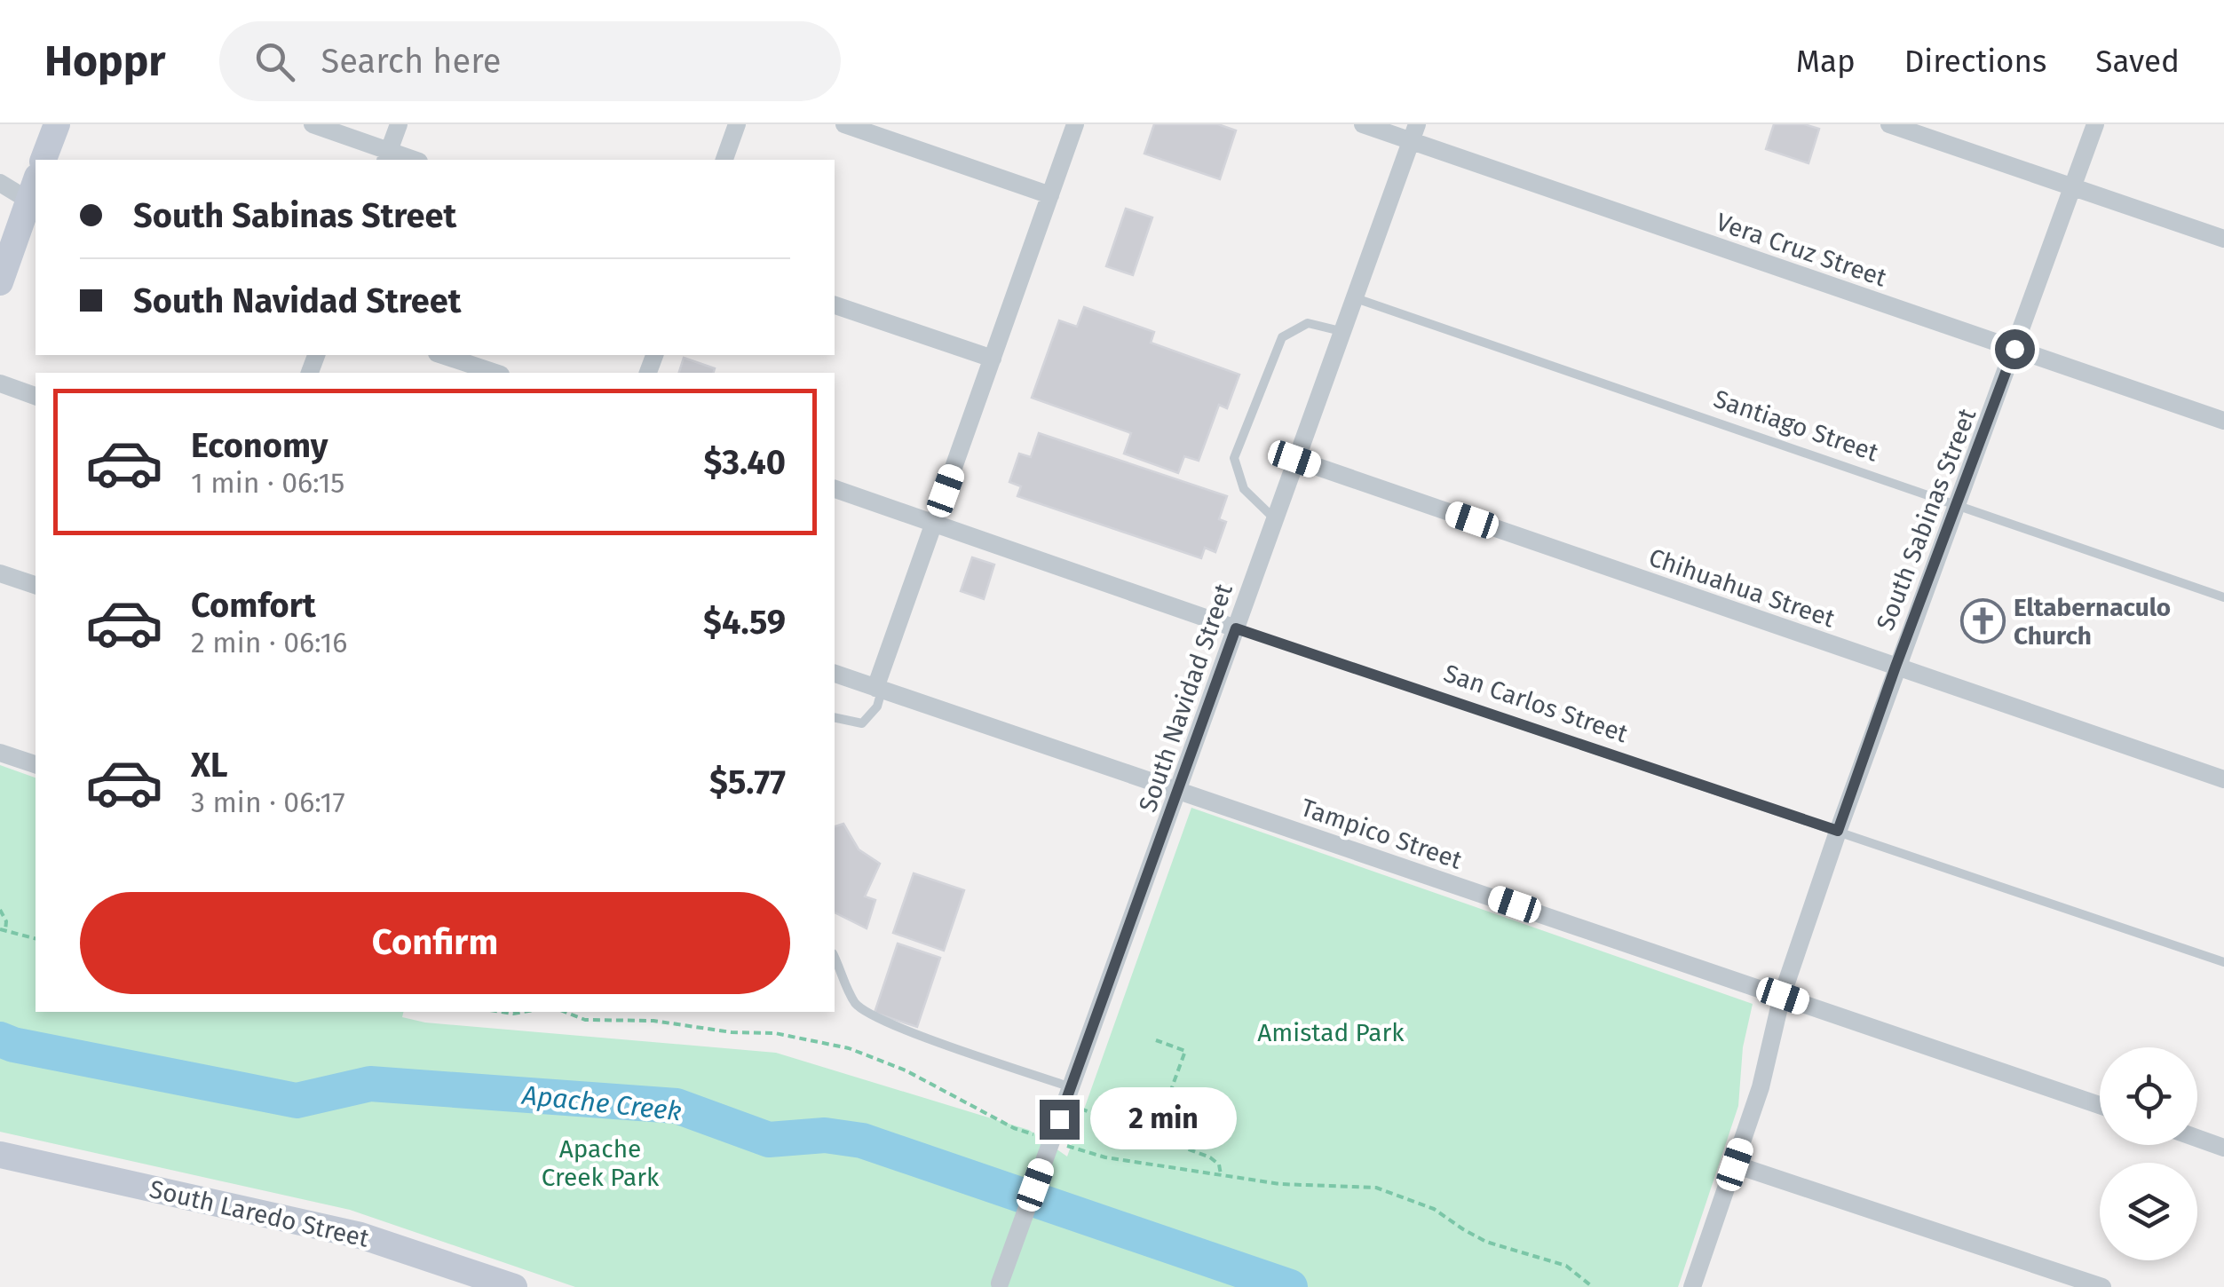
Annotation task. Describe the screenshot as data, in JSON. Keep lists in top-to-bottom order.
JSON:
{
  "streets": {
    "main road": ["South Laredo Street"],
    "street": [
      "Vera Cruz Street",
      "South Sabinas Street",
      "Chihuahua Street",
      "South Navidad Street",
      "San Carlos Street",
      "Tampico Street"
    ],
    "lane": ["Santiago Street"]
  },
  "crossings": [
    ["Vera Cruz Street", "South Sabinas Street"],
    ["Vera Cruz Street", "South Navidad Street"],
    ["Santiago Street", "South Sabinas Street"],
    ["Santiago Street", "South Navidad Street"],
    ["South Sabinas Street", "Chihuahua Street"],
    ["South Sabinas Street", "San Carlos Street"],
    ["South Sabinas Street", "Tampico Street"],
    ["Chihuahua Street", "South Navidad Street"],
    ["South Navidad Street", "San Carlos Street"],
    ["South Navidad Street", "Tampico Street"]
  ],
  "water": ["Apache Creek"],
  "parks": ["Amistad Park", "Apache Creek Park"],
  "places": {
    "church": ["Eltabernaculo Church"]
  },
  "page": {
    "header": "Hoppr",
    "search": "Search here",
    "nav": ["Map", "Directions", "Saved"],
    "banner": ["South Sabinas Street", "South Navidad Street"],
    "list": [
      {
        "name": "Economy",
        "note": "1 min · 06:15",
        "value": "$3.40"
      },
      {
        "name": "Comfort",
        "note": "2 min · 06:16",
        "value": "$4.59"
      },
      {
        "name": "XL",
        "note": "3 min · 06:17",
        "value": "$5.77"
      }
    ],
    "buttons": "Confirm",
    "bubble": "2 min"
  }
}
